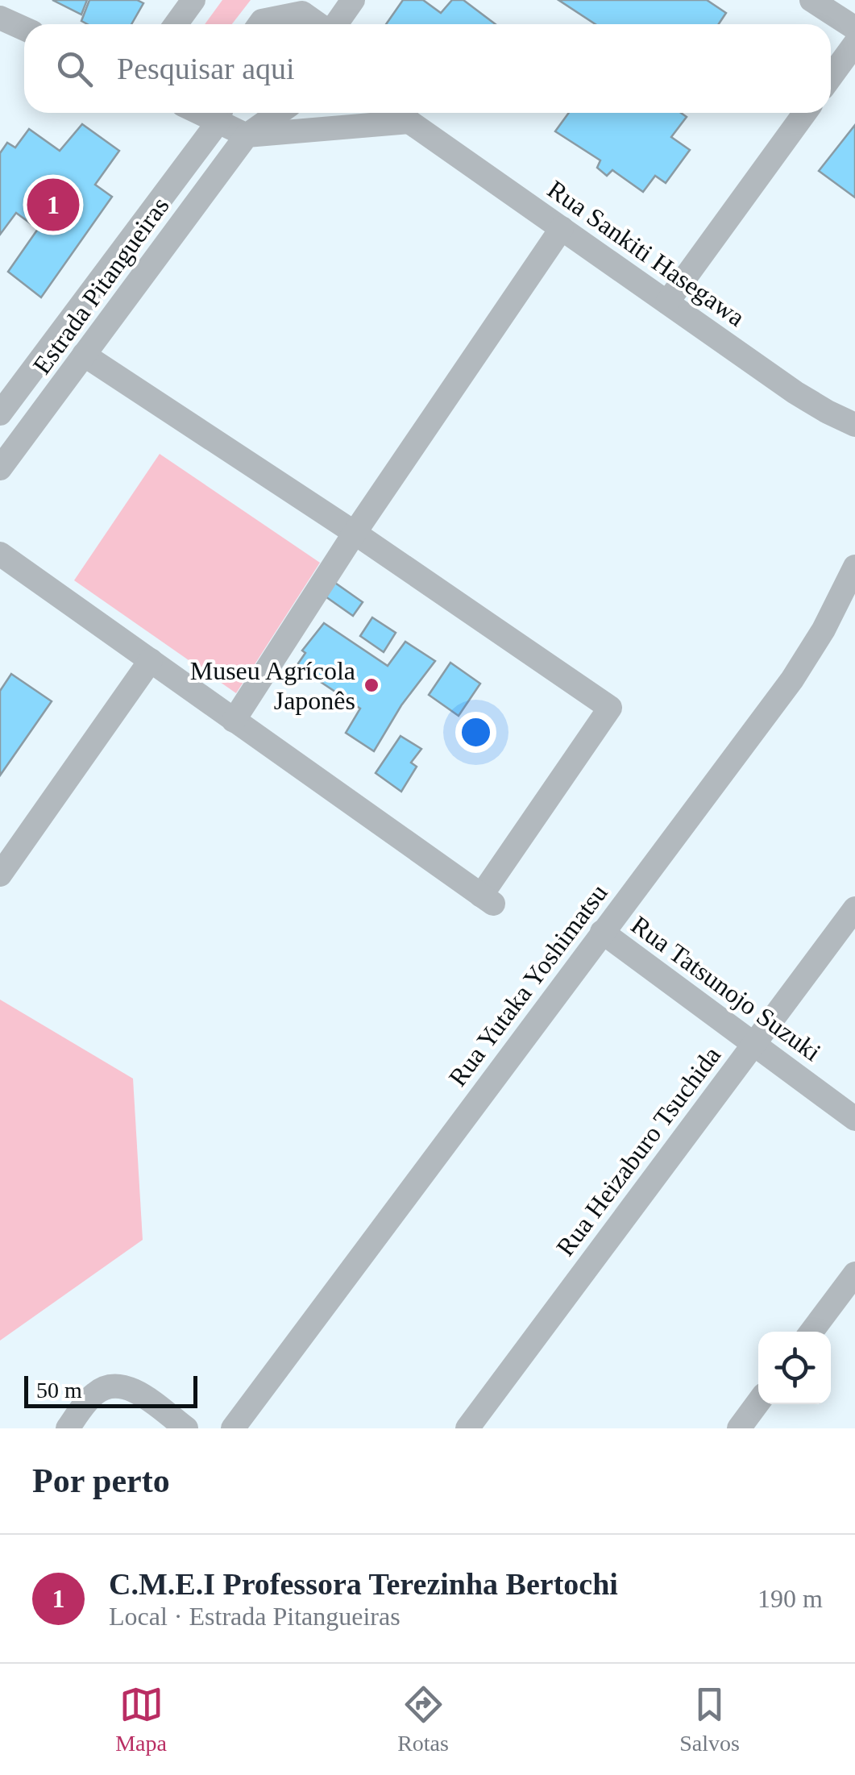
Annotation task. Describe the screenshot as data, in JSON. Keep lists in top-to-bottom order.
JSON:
{
  "streets": {
    "street": [
      "Rua Sankiti Hasegawa",
      "Estrada Pitangueiras",
      "Rua Yutaka Yoshimatsu",
      "Rua Tatsunojo Suzuki",
      "Rua Heizaburo Tsuchida"
    ]
  },
  "crossings": [
    ["Rua Sankiti Hasegawa", "Estrada Pitangueiras"],
    ["Rua Yutaka Yoshimatsu", "Rua Tatsunojo Suzuki"],
    ["Rua Tatsunojo Suzuki", "Rua Heizaburo Tsuchida"]
  ],
  "places": ["Museu Agrícola Japonês"],
  "scale_bar": "50 m",
  "page": {
    "search": "Pesquisar aqui",
    "pins": "1",
    "scale": "50 m",
    "heading": "Por perto",
    "list": [
      {
        "mark": "1",
        "name": "C.M.E.I Professora Terezinha Bertochi",
        "note": "Local · Estrada Pitangueiras",
        "value": "190 m"
      }
    ],
    "nav": ["Mapa", "Rotas", "Salvos"]
  }
}
